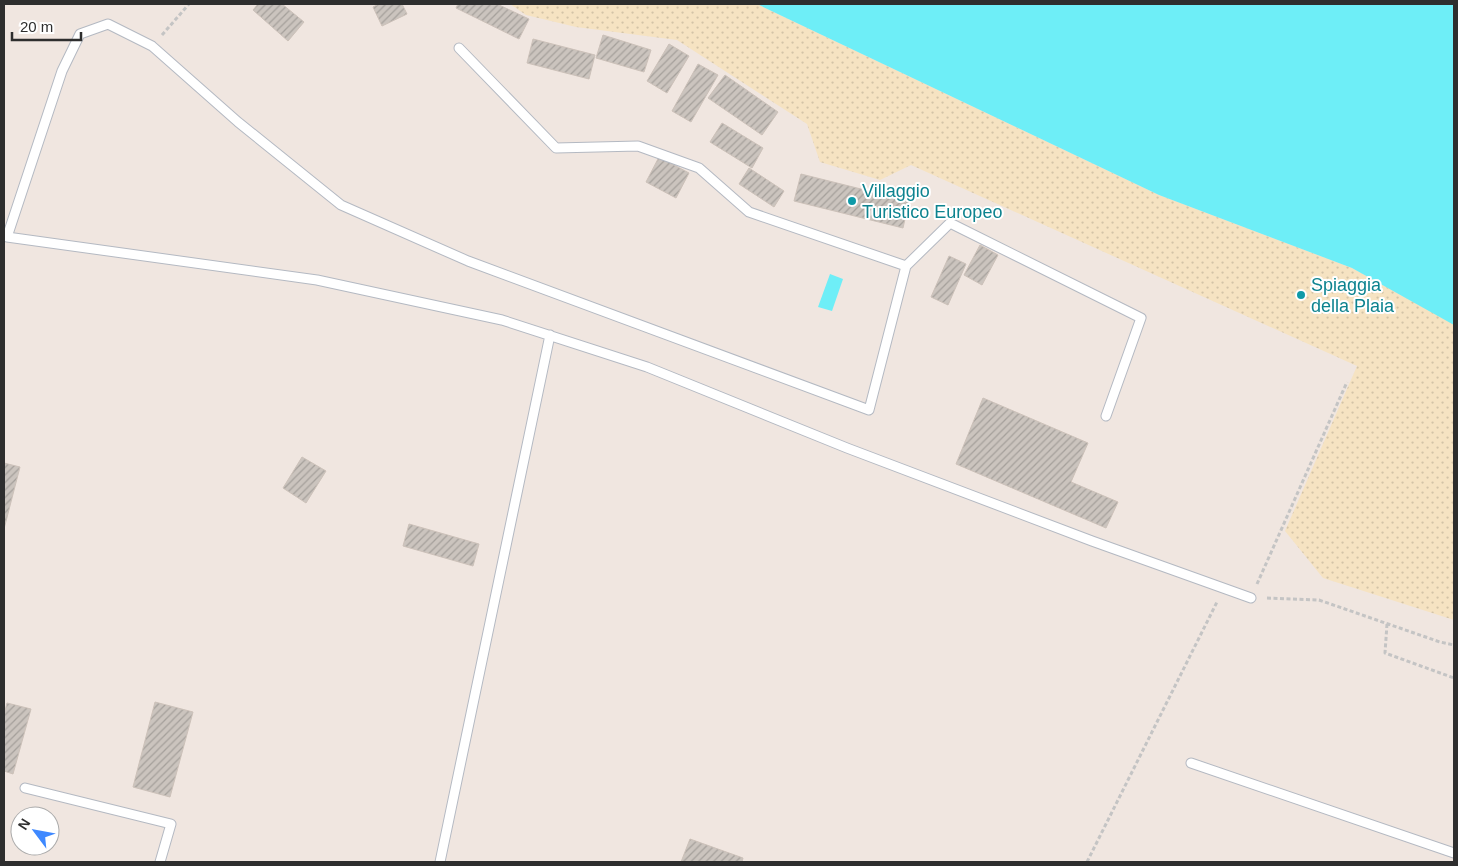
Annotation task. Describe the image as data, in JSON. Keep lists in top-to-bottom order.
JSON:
{
  "places": ["Villaggio Turistico Europeo", "Spiaggia della Plaia"],
  "scale_bar": "20 m",
  "north": "top left"
}
